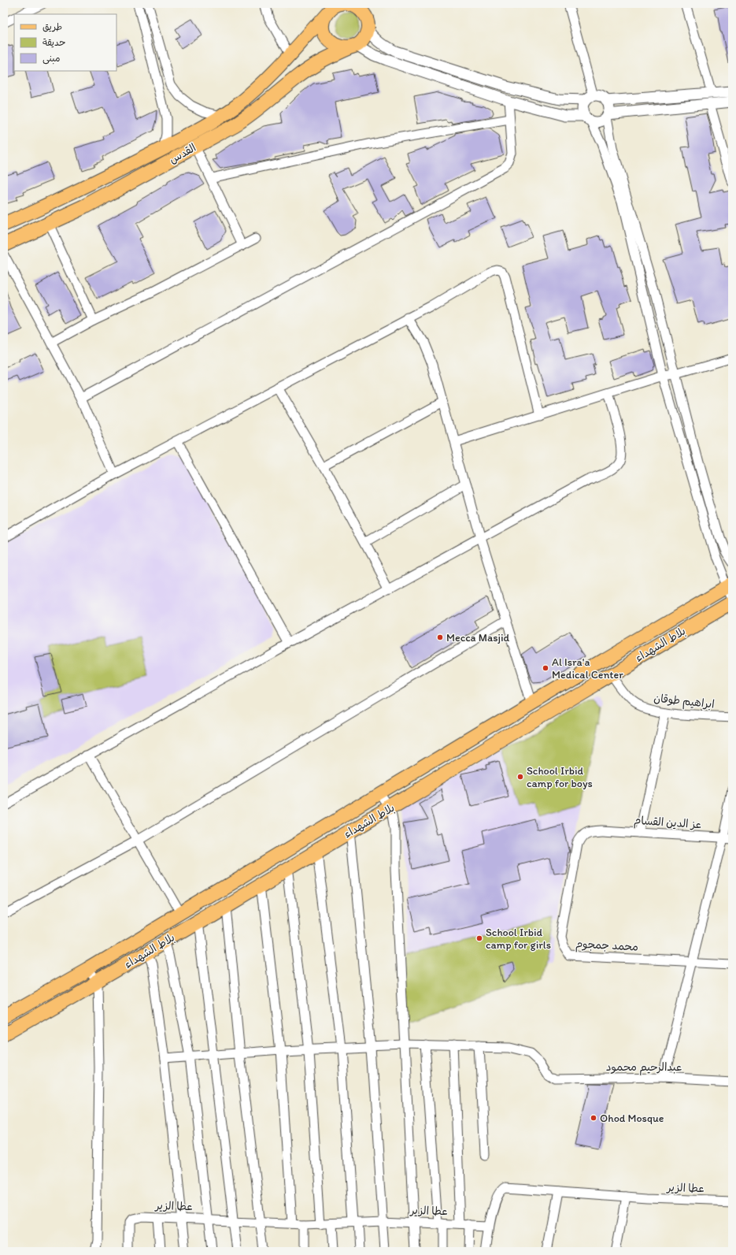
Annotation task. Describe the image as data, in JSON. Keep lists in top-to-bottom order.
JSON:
{
  "streets": {
    "main road": ["القدس", "بلاط الشهداء"],
    "street": [
      "ابراهيم طوقان",
      "عز الدين القسام",
      "محمد جمجوم",
      "عبدالرحيم محمود",
      "عطا الزير"
    ]
  },
  "crossings": [
    ["بلاط الشهداء", "ابراهيم طوقان"],
    ["عز الدين القسام", "محمد جمجوم"]
  ],
  "places": [
    "Mecca Masjid",
    "Al Isra'a Medical Center",
    "School Irbid camp for boys",
    "School Irbid camp for girls",
    "Ohod Mosque"
  ],
  "legend": ["طريق", "حديقة", "مبنى"]
}
